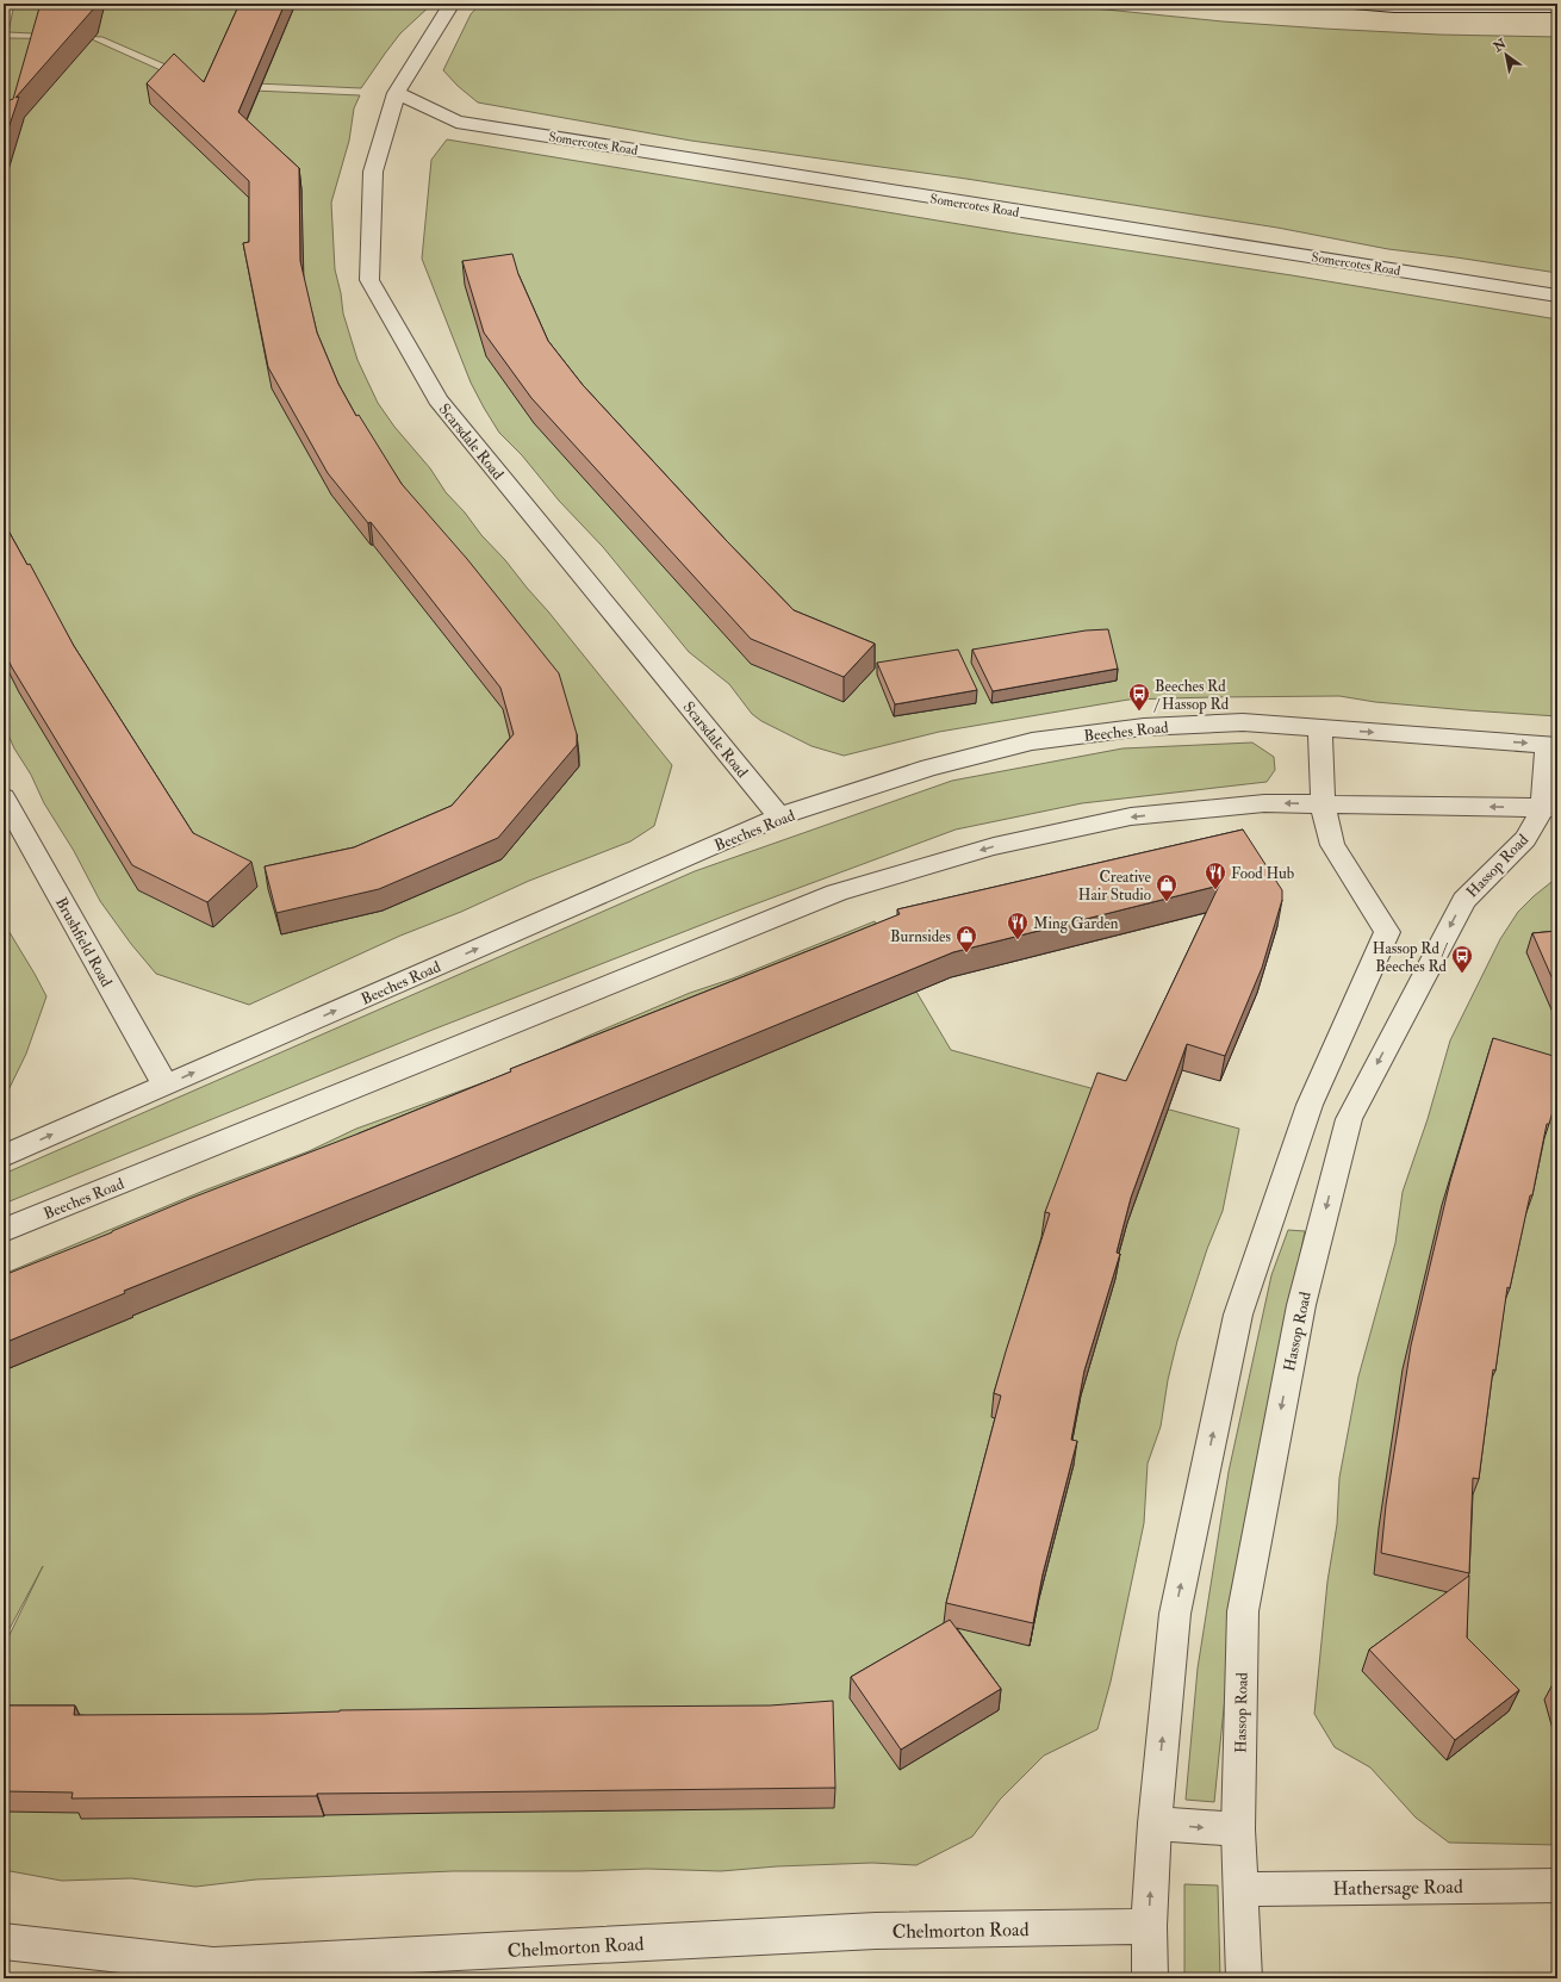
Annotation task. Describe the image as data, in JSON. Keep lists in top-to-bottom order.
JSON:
{
  "streets": {
    "street": [
      "Somercotes Road",
      "Scarsdale Road",
      "Beeches Road",
      "Hassop Road",
      "Brushfield Road",
      "Hathersage Road",
      "Chelmorton Road"
    ]
  },
  "crossings": [
    ["Somercotes Road", "Scarsdale Road"],
    ["Scarsdale Road", "Beeches Road"],
    ["Beeches Road", "Hassop Road"],
    ["Beeches Road", "Brushfield Road"],
    ["Hassop Road", "Hathersage Road"]
  ],
  "places": {
    "bus stop": ["Beeches Rd / Hassop Rd", "Hassop Rd / Beeches Rd"],
    "restaurant": ["Food Hub", "Ming Garden"],
    "shop": ["Creative Hair Studio", "Burnsides"]
  },
  "north": "top left"
}
